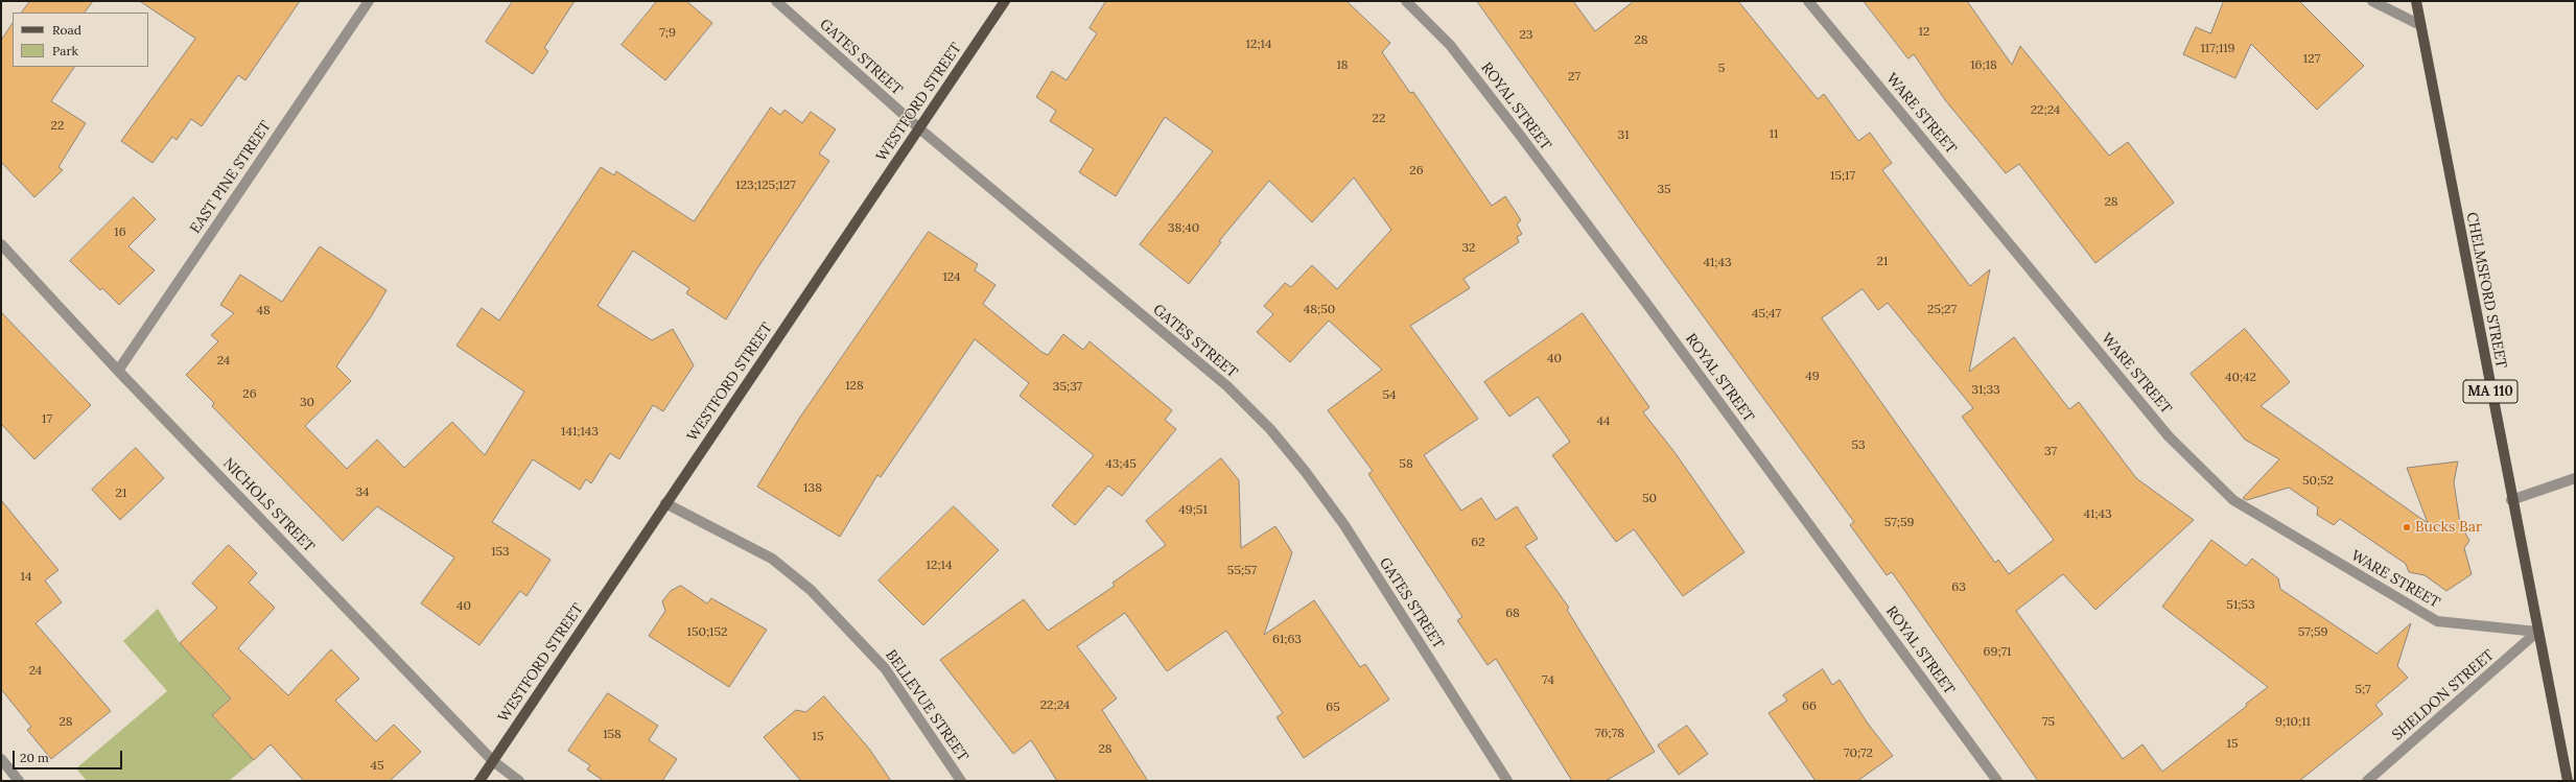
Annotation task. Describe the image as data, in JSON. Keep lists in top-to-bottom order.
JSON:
{
  "streets": {
    "main road": ["WESTFORD STREET", "CHELMSFORD STREET", "MA 110"],
    "street": [
      "GATES STREET",
      "ROYAL STREET",
      "WARE STREET",
      "EAST PINE STREET",
      "NICHOLS STREET",
      "SHELDON STREET",
      "BELLEVUE STREET"
    ]
  },
  "crossings": [
    ["GATES STREET", "WESTFORD STREET"],
    ["WESTFORD STREET", "NICHOLS STREET"],
    ["WESTFORD STREET", "BELLEVUE STREET"],
    ["WARE STREET", "CHELMSFORD STREET"],
    ["WARE STREET", "SHELDON STREET"],
    ["EAST PINE STREET", "NICHOLS STREET"],
    ["CHELMSFORD STREET", "SHELDON STREET"]
  ],
  "places": ["Bucks Bar"],
  "house_numbers": [
    "12",
    "7;9",
    "23",
    "28",
    "12;14",
    "117;119",
    "127",
    "18",
    "16;18",
    "5",
    "27",
    "22;24",
    "22",
    "22",
    "11",
    "31",
    "26",
    "15;17",
    "123;125;127",
    "35",
    "28",
    "38;40",
    "16",
    "32",
    "21",
    "41;43",
    "124",
    "48;50",
    "25;27",
    "48",
    "45;47",
    "40",
    "24",
    "49",
    "40;42",
    "128",
    "35;37",
    "31;33",
    "26",
    "54",
    "30",
    "17",
    "44",
    "141;143",
    "53",
    "37",
    "43;45",
    "58",
    "50;52",
    "138",
    "34",
    "21",
    "50",
    "49;51",
    "41;43",
    "57;59",
    "62",
    "153",
    "12;14",
    "55;57",
    "14",
    "63",
    "51;53",
    "40",
    "68",
    "150;152",
    "57;59",
    "61;63",
    "69;71",
    "24",
    "74",
    "5;7",
    "22;24",
    "66",
    "65",
    "28",
    "75",
    "9;10;11",
    "76;78",
    "158",
    "15",
    "15",
    "28",
    "70;72",
    "45"
  ],
  "legend": ["Road", "Park"],
  "scale_bar": "20 m"
}
